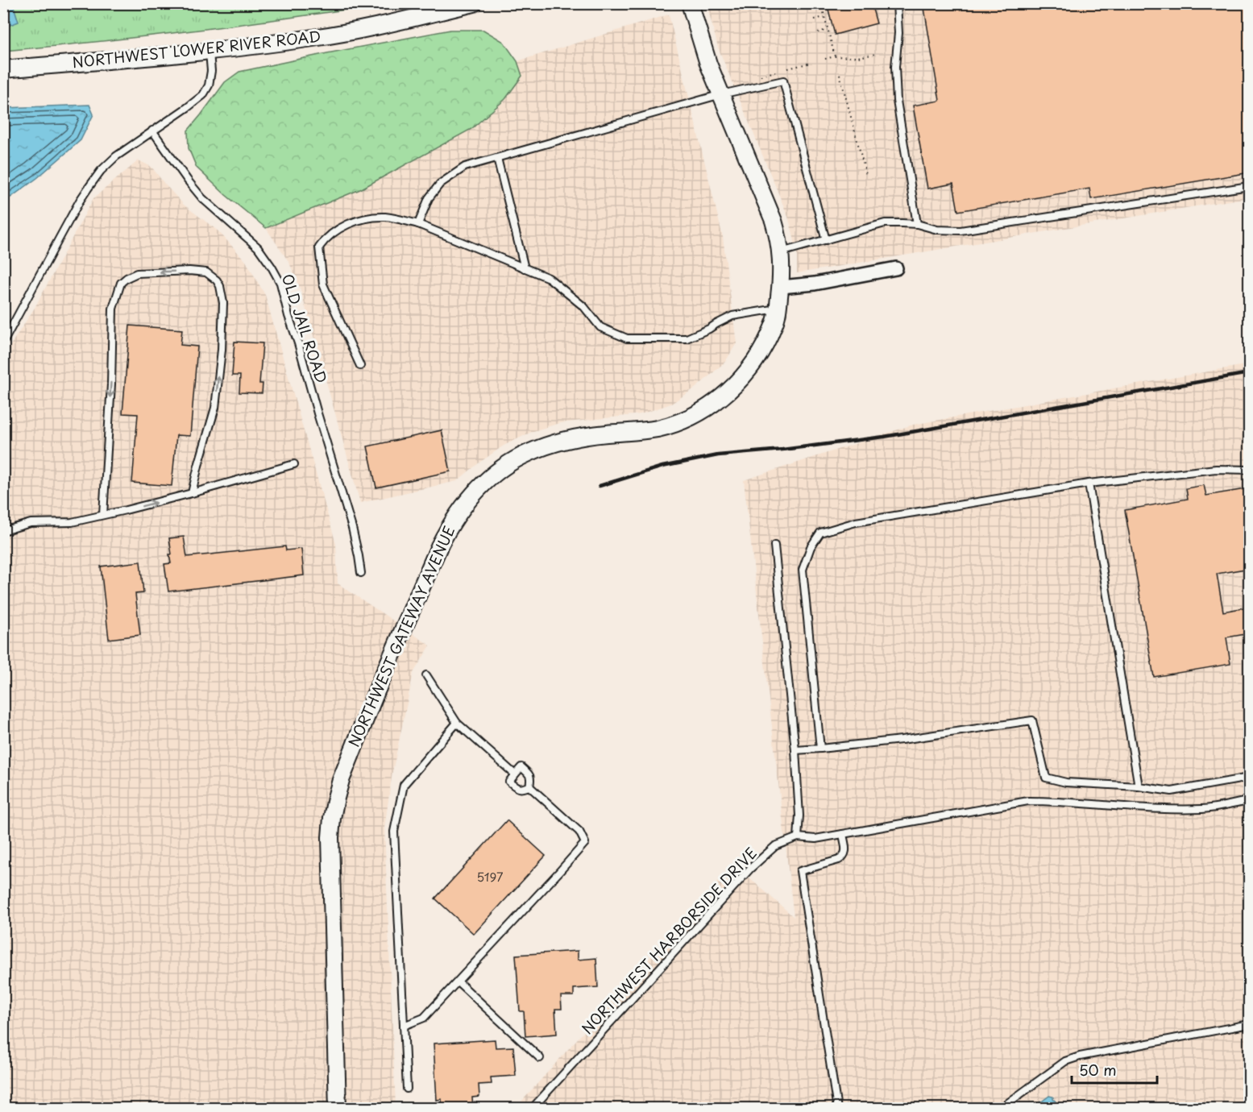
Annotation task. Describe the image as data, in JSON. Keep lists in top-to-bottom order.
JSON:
{
  "streets": {
    "street": ["NORTHWEST LOWER RIVER ROAD", "NORTHWEST GATEWAY AVENUE"],
    "lane": ["OLD JAIL ROAD", "NORTHWEST HARBORSIDE DRIVE"]
  },
  "house_numbers": ["5197"],
  "scale_bar": "50 m"
}
